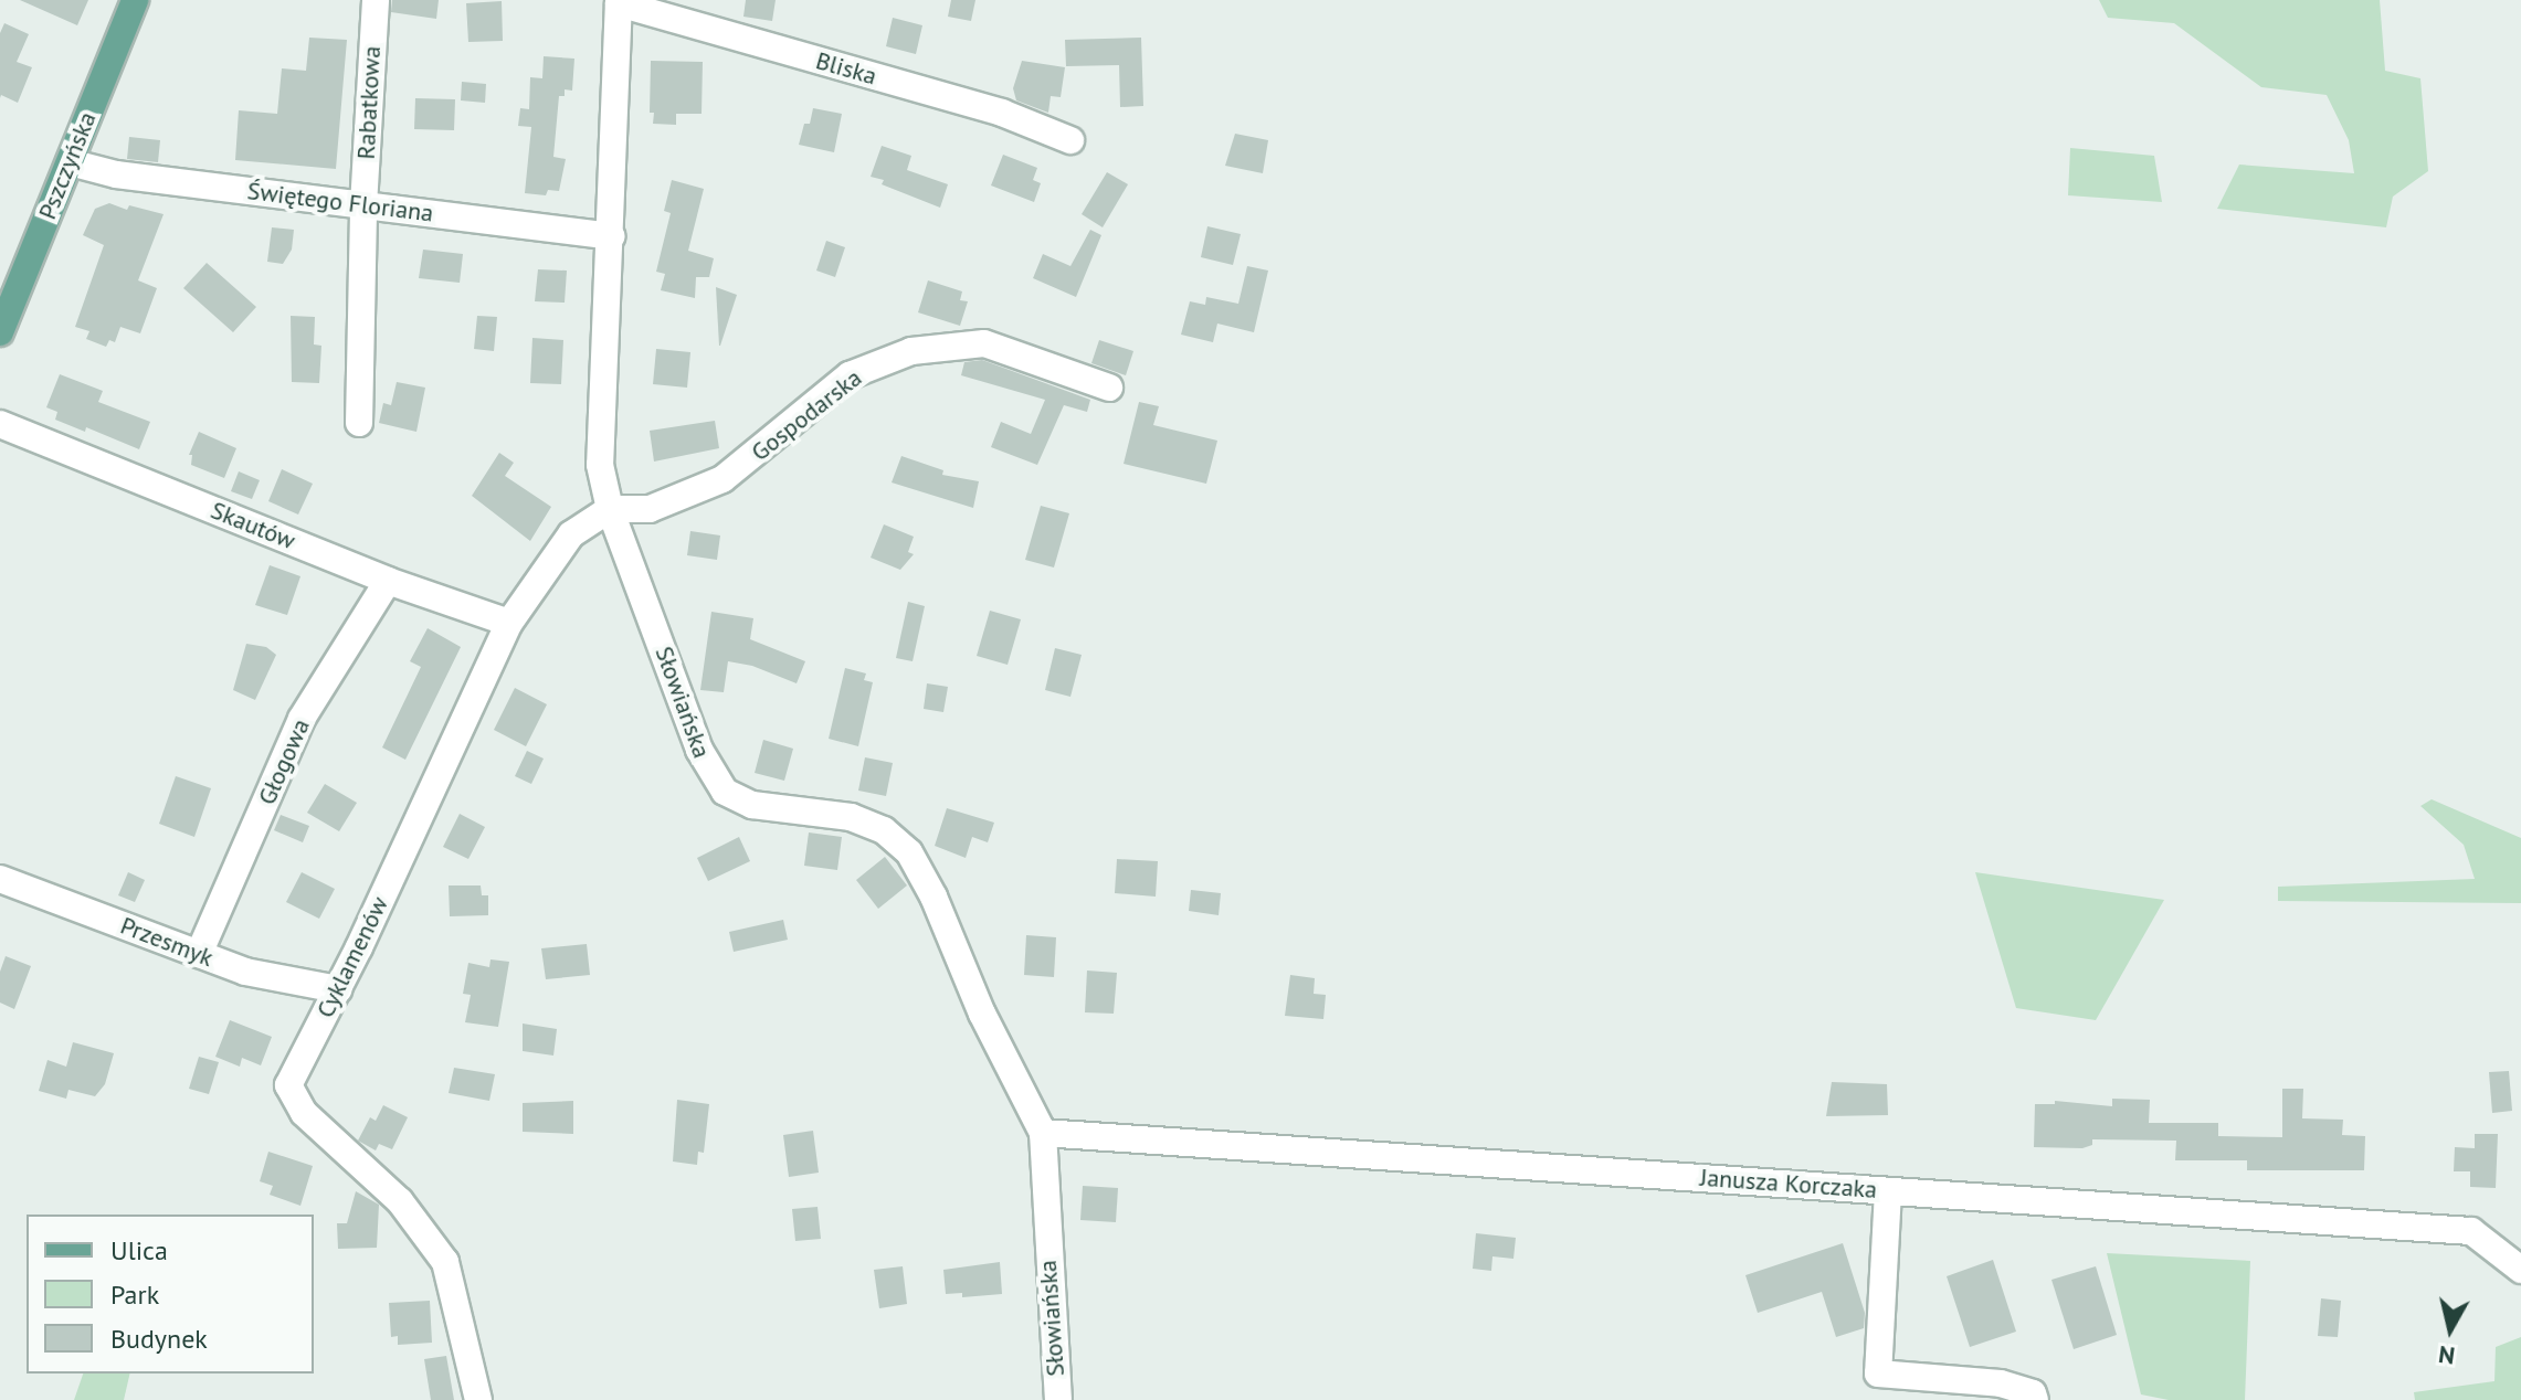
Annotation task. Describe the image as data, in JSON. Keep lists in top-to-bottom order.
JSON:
{
  "streets": {
    "main road": ["Pszczyńska"],
    "street": [
      "Bliska",
      "Rabatkowa",
      "Świętego Floriana",
      "Gospodarska",
      "Skautów",
      "Słowiańska",
      "Głogowa",
      "Przesmyk",
      "Cyklamenów",
      "Janusza Korczaka"
    ]
  },
  "crossings": [
    ["Bliska", "Słowiańska"],
    ["Rabatkowa", "Świętego Floriana"],
    ["Pszczyńska", "Świętego Floriana"],
    ["Świętego Floriana", "Słowiańska"],
    ["Gospodarska", "Słowiańska"],
    ["Gospodarska", "Cyklamenów"],
    ["Skautów", "Głogowa"],
    ["Skautów", "Cyklamenów"],
    ["Słowiańska", "Cyklamenów"],
    ["Słowiańska", "Janusza Korczaka"],
    ["Głogowa", "Przesmyk"],
    ["Przesmyk", "Cyklamenów"]
  ],
  "legend": ["Ulica", "Park", "Budynek"],
  "north": "bottom"
}
